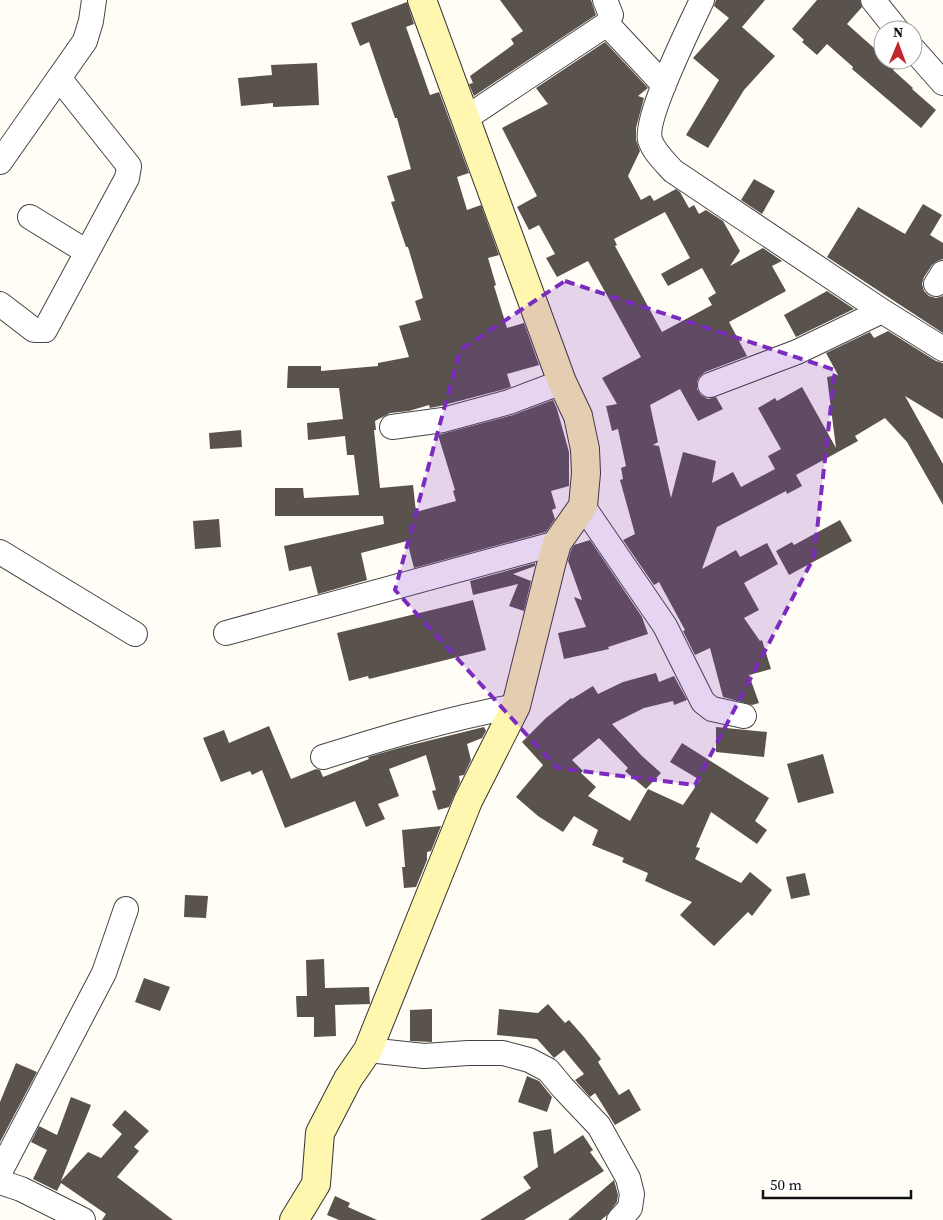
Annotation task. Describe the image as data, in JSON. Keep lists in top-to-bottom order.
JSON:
{
  "scale_bar": "50 m",
  "north": "top"
}
